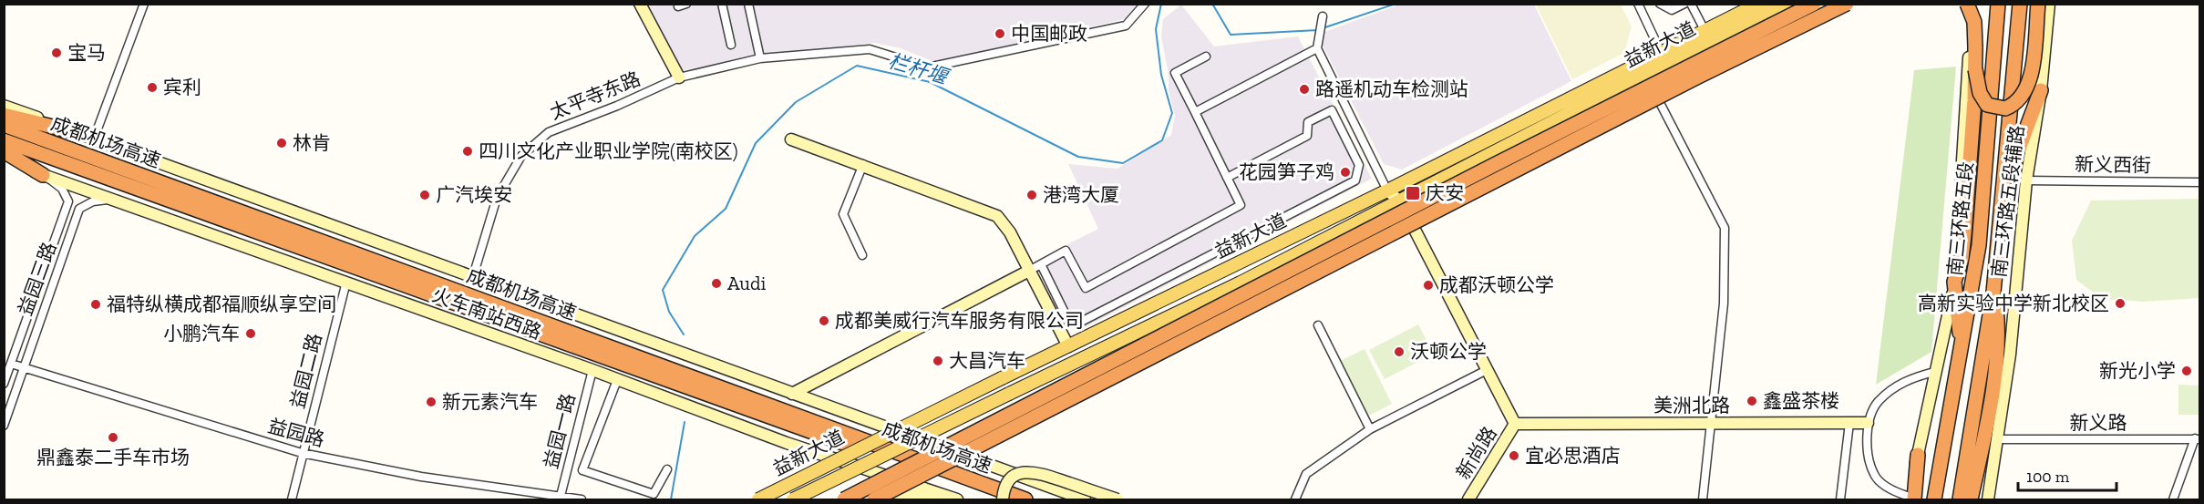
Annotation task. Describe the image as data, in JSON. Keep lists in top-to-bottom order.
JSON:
{
  "streets": {
    "highway": ["成都机场高速", "南三环路五段"],
    "main road": [
      "益新大道",
      "南三环路五段辅路",
      "火车南站西路",
      "美洲北路",
      "新尚路"
    ],
    "street": [
      "太平寺东路",
      "新义西街",
      "益园三路",
      "益园二路",
      "新义路",
      "益园一路",
      "益园路"
    ]
  },
  "crossings": [
    ["新义西街", "南三环路五段辅路"],
    ["南三环路五段辅路", "新义路"],
    ["益园三路", "火车南站西路"],
    ["益园三路", "益园路"],
    ["火车南站西路", "益园二路"],
    ["火车南站西路", "益园一路"],
    ["益园二路", "益园路"],
    ["美洲北路", "新尚路"],
    ["益园一路", "益园路"]
  ],
  "water": ["栏杆堰"],
  "places": {
    "other": [
      "中国邮政",
      "宝马",
      "宾利",
      "路遥机动车检测站",
      "林肯",
      "四川文化产业职业学院(南校区)",
      "花园笋子鸡",
      "广汽埃安",
      "港湾大厦",
      "Audi",
      "成都沃顿公学",
      "高新实验中学新北校区",
      "福特纵横成都福顺纵享空间",
      "成都美威行汽车服务有限公司",
      "小鹏汽车",
      "沃顿公学",
      "大昌汽车",
      "新光小学",
      "鑫盛茶楼",
      "新元素汽车",
      "鼎鑫泰二手车市场",
      "宜必思酒店"
    ],
    "transit": ["庆安"]
  },
  "scale_bar": "100 m"
}
